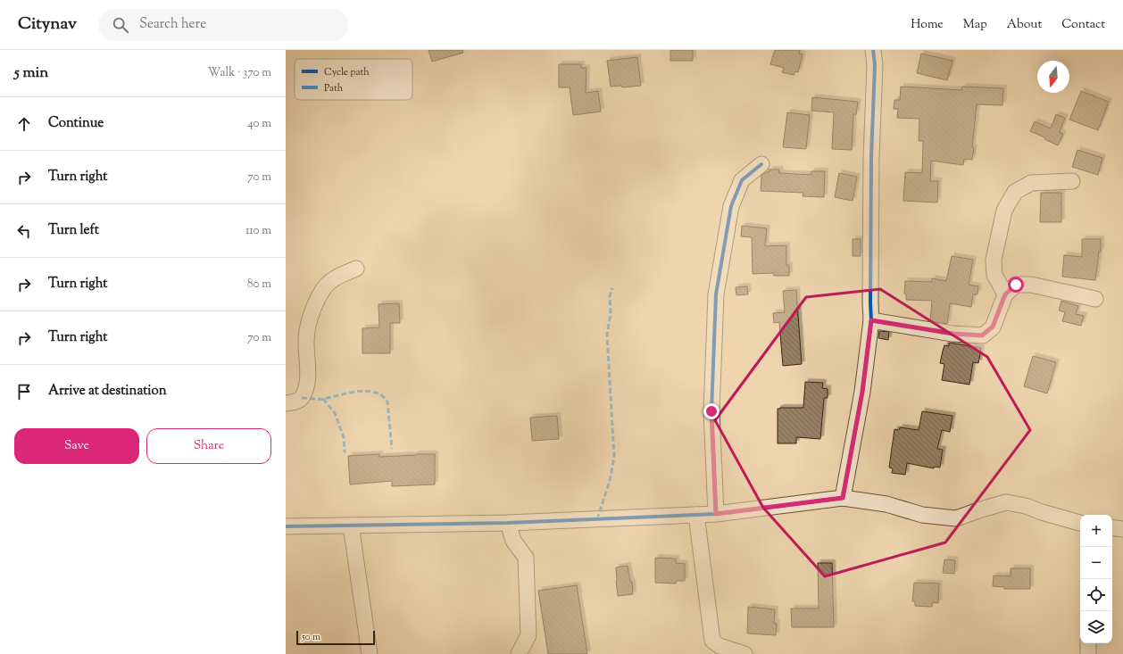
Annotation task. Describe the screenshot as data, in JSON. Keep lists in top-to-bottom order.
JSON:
{
  "legend": ["Cycle path", "Path"],
  "scale_bar": "50 m",
  "north": "bottom",
  "page": {
    "header": "Citynav",
    "search": "Search here",
    "nav": [
      "Home",
      "Map",
      "About",
      "Contact"
    ],
    "heading": ["5 min", "Walk · 370 m"],
    "list": [
      ["Continue", "40 m"],
      ["Turn right", "70 m"],
      ["Turn left", "110 m"],
      ["Turn right", "80 m"],
      ["Turn right", "70 m"],
      "Arrive at destination"
    ],
    "buttons": ["Save", "Share"],
    "map_buttons": ["+", "−"],
    "scale": "50 m"
  }
}
